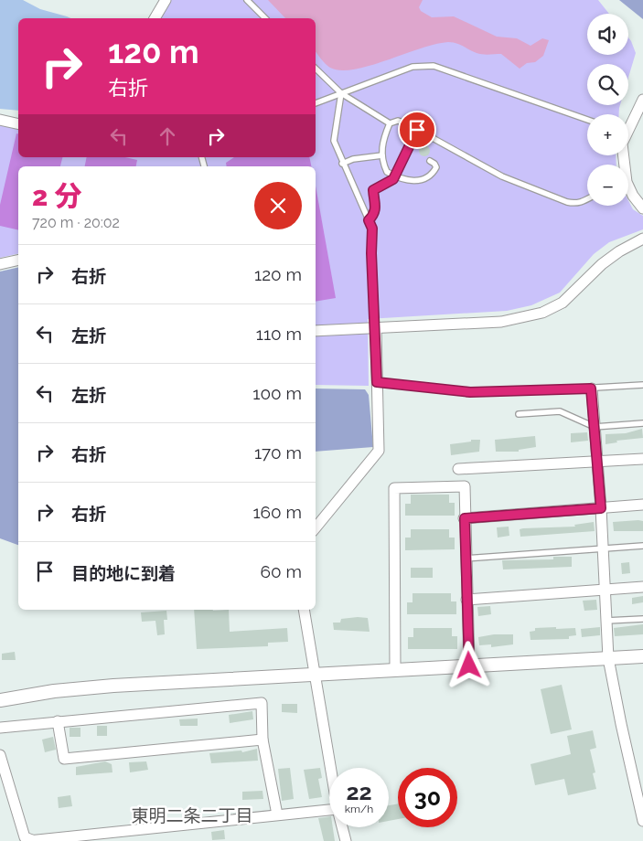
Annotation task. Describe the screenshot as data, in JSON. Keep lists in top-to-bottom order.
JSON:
{
  "districts": ["東明二条二丁目"],
  "page": {
    "map_buttons": ["+", "−"],
    "turn": ["120 m", "右折"],
    "heading": ["2 分", "720 m · 20:02"],
    "list": [
      {
        "name": "右折",
        "value": "120 m"
      },
      {
        "name": "左折",
        "value": "110 m"
      },
      {
        "name": "左折",
        "value": "100 m"
      },
      {
        "name": "右折",
        "value": "170 m"
      },
      {
        "name": "右折",
        "value": "160 m"
      },
      {
        "name": "目的地に到着",
        "value": "60 m"
      }
    ],
    "speed": "22 km/h",
    "limit": "30"
  }
}
